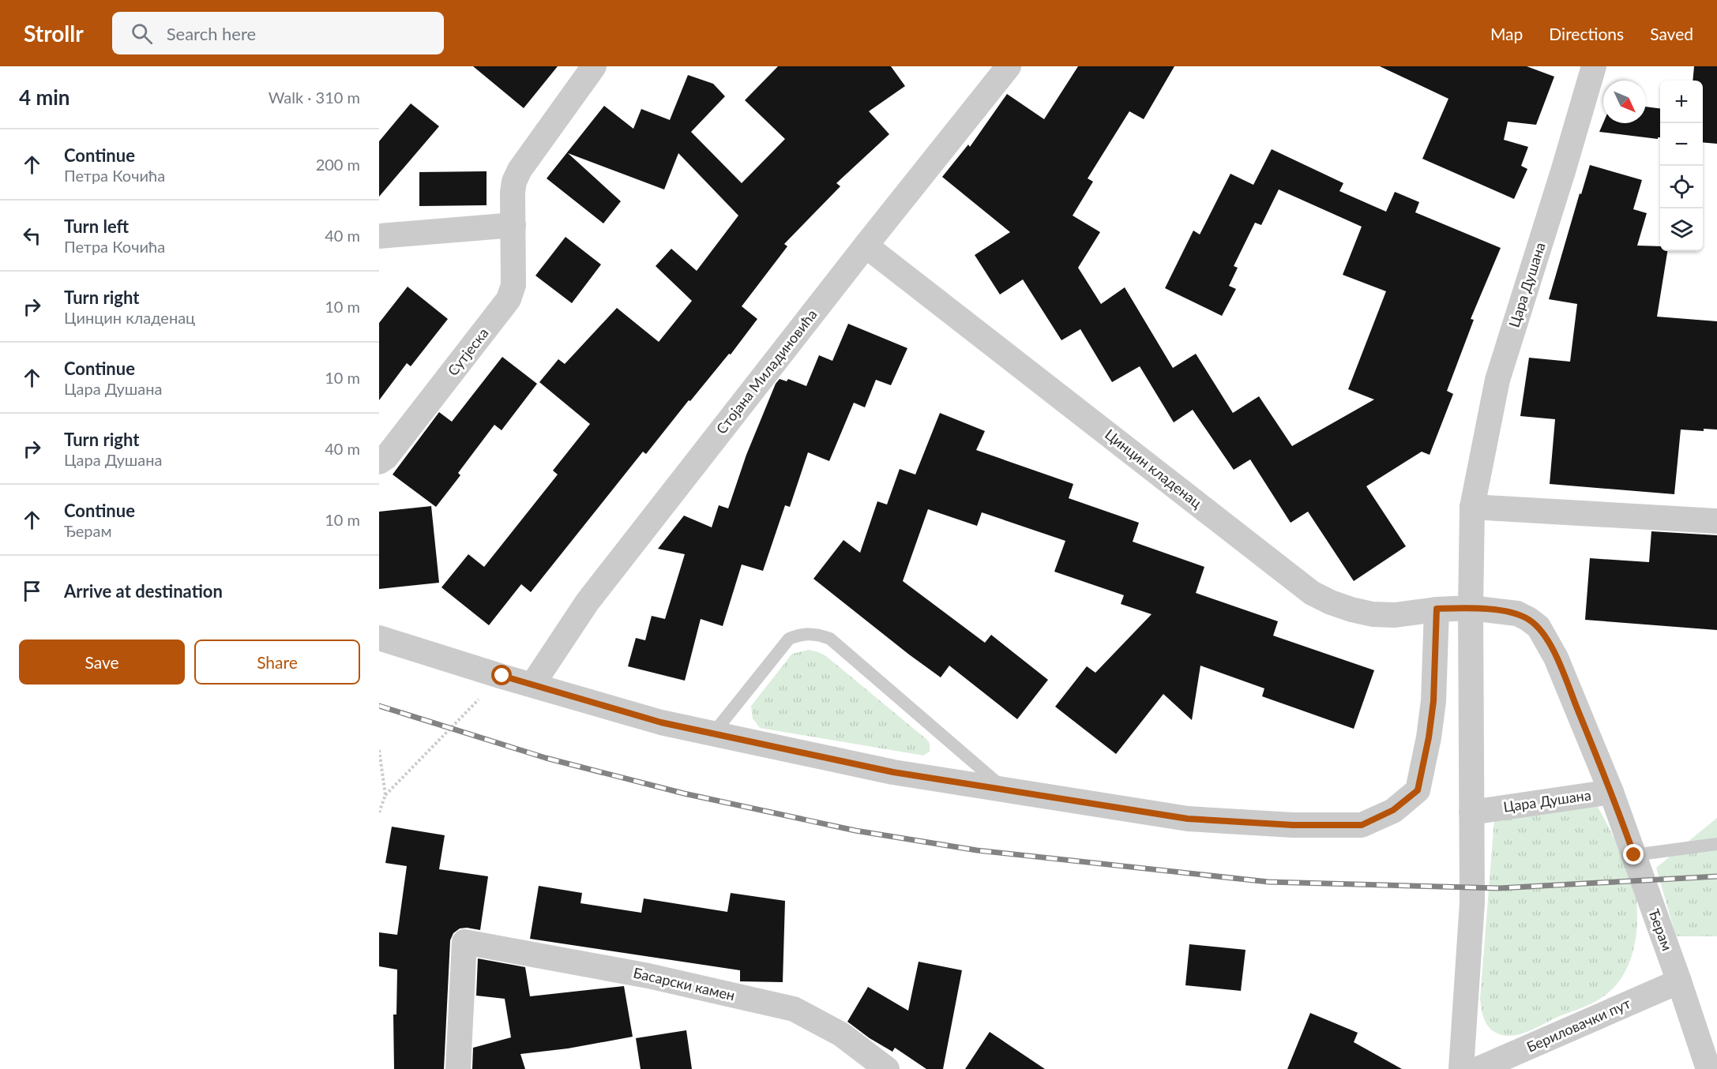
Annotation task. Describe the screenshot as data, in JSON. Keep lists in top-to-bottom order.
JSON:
{
  "streets": {
    "street": [
      "Цара Душана",
      "Сутјеска",
      "Стојана Миладиновића",
      "Цинцин кладенац",
      "Ђерам",
      "Басарски камен",
      "Бериловачки пут"
    ]
  },
  "crossings": [
    ["Цара Душана", "Цинцин кладенац"],
    ["Цара Душана", "Ђерам"],
    ["Стојана Миладиновића", "Цинцин кладенац"],
    ["Ђерам", "Бериловачки пут"]
  ],
  "north": "bottom right",
  "page": {
    "header": "Strollr",
    "search": "Search here",
    "nav": ["Map", "Directions", "Saved"],
    "heading": ["4 min", "Walk · 310 m"],
    "map_buttons": ["+", "−"],
    "list": [
      ["Continue", "Петра Кочића", "200 m"],
      ["Turn left", "Петра Кочића", "40 m"],
      ["Turn right", "Цинцин кладенац", "10 m"],
      ["Continue", "Цара Душана", "10 m"],
      ["Turn right", "Цара Душана", "40 m"],
      ["Continue", "Ђерам", "10 m"],
      "Arrive at destination"
    ],
    "buttons": ["Save", "Share"]
  }
}
